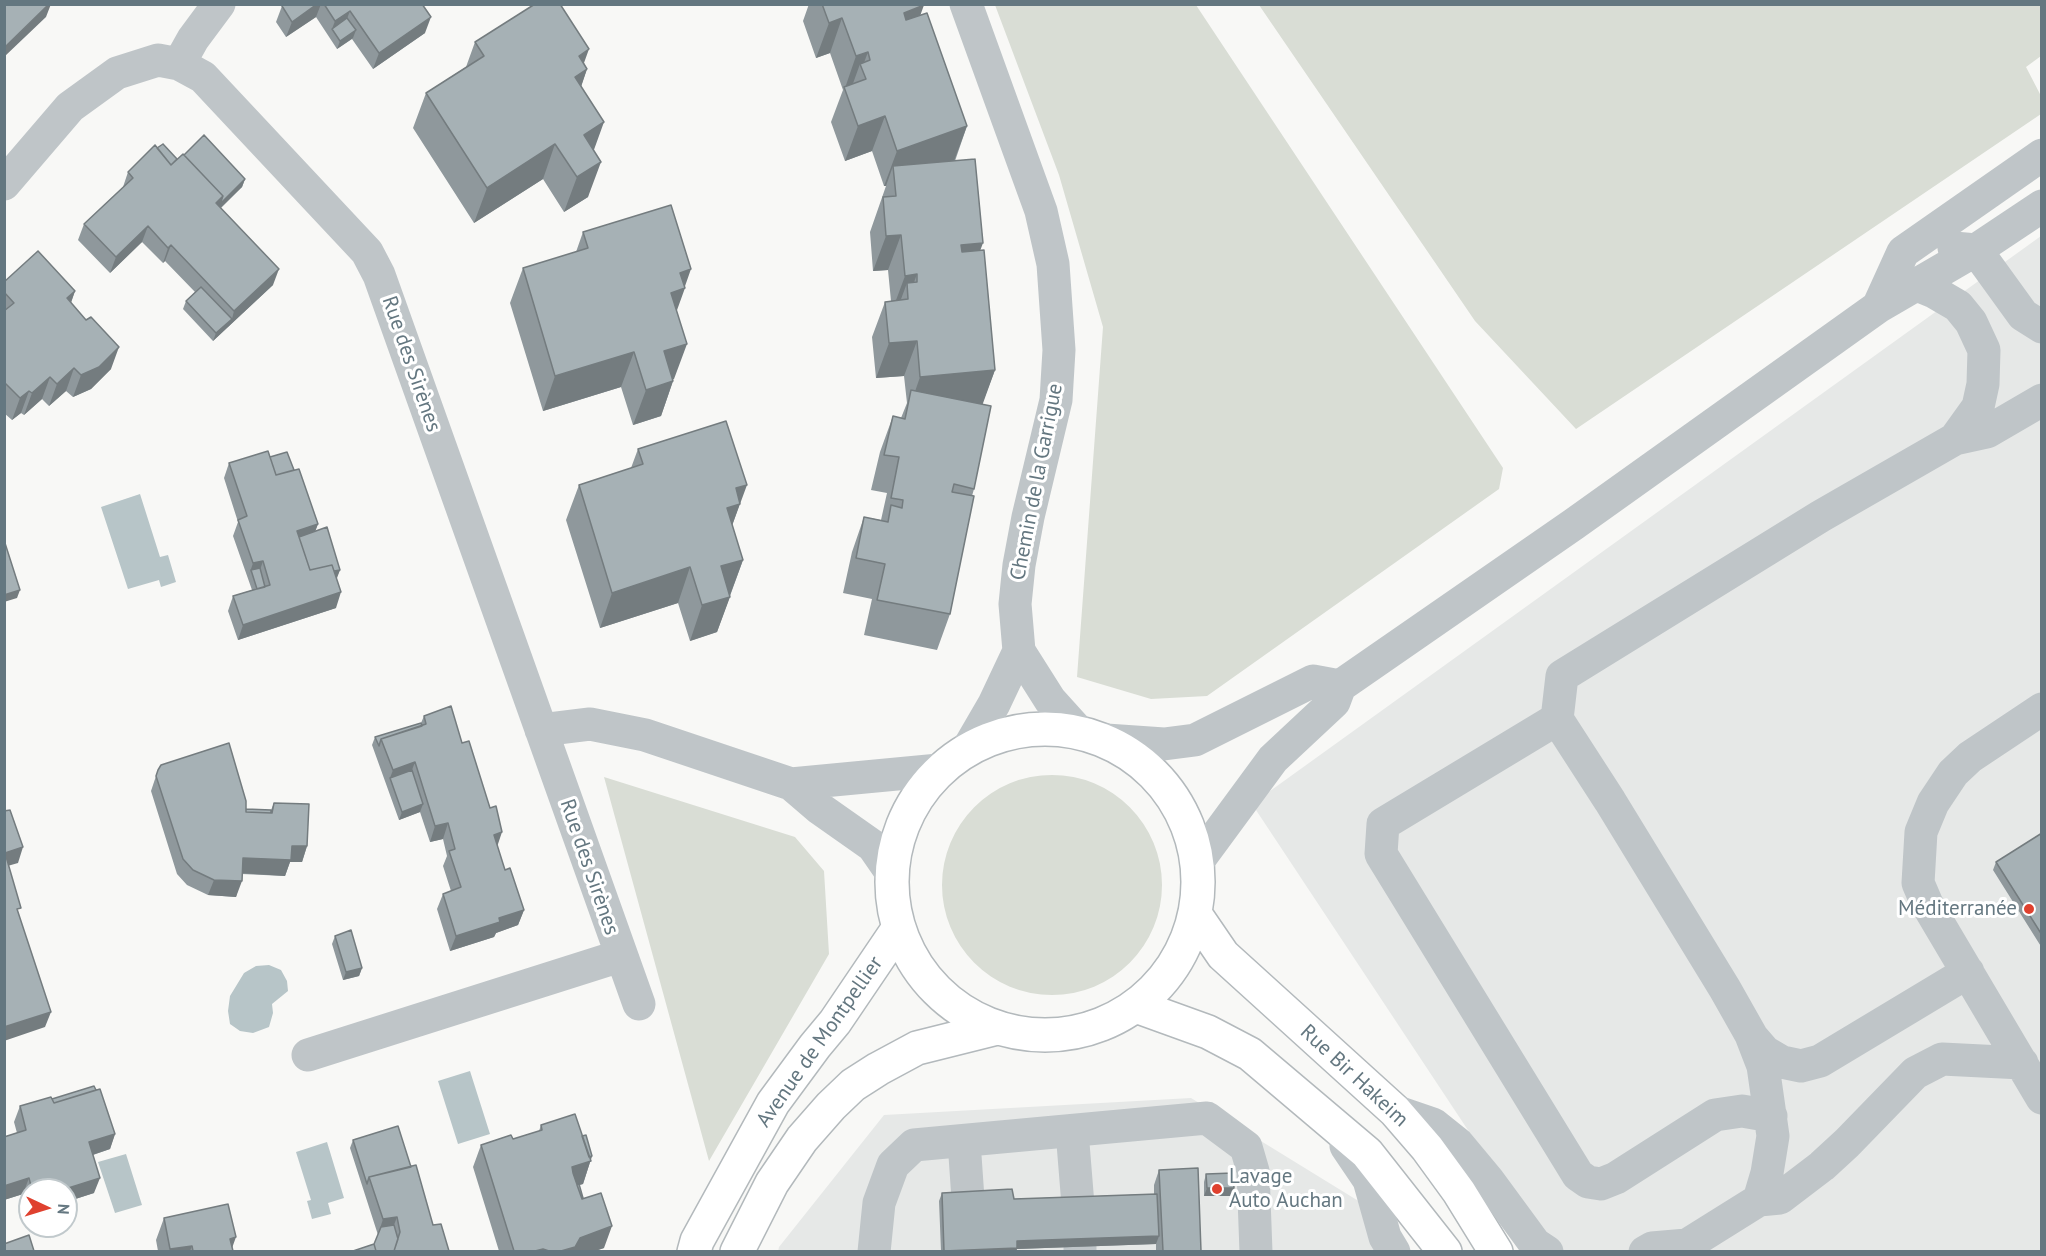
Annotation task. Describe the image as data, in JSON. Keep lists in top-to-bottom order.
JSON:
{
  "streets": {
    "main road": ["Avenue de Montpellier", "Rue Bir Hakeim"],
    "street": ["Rue des Sirènes", "Chemin de la Garrigue"]
  },
  "places": ["Méditerranée", "Lavage Auto Auchan"],
  "north": "right"
}
